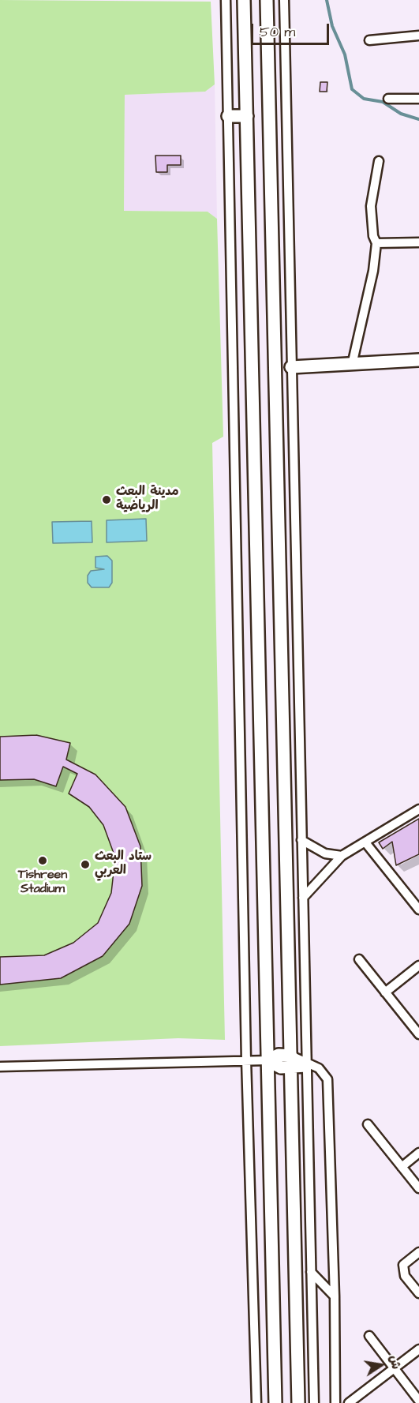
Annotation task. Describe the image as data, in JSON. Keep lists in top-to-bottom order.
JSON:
{
  "places": ["مدينة البعث الرياضية", "Tishreen Stadium", "ستاد البعث العربي"],
  "scale_bar": "50 m",
  "north": "right"
}
